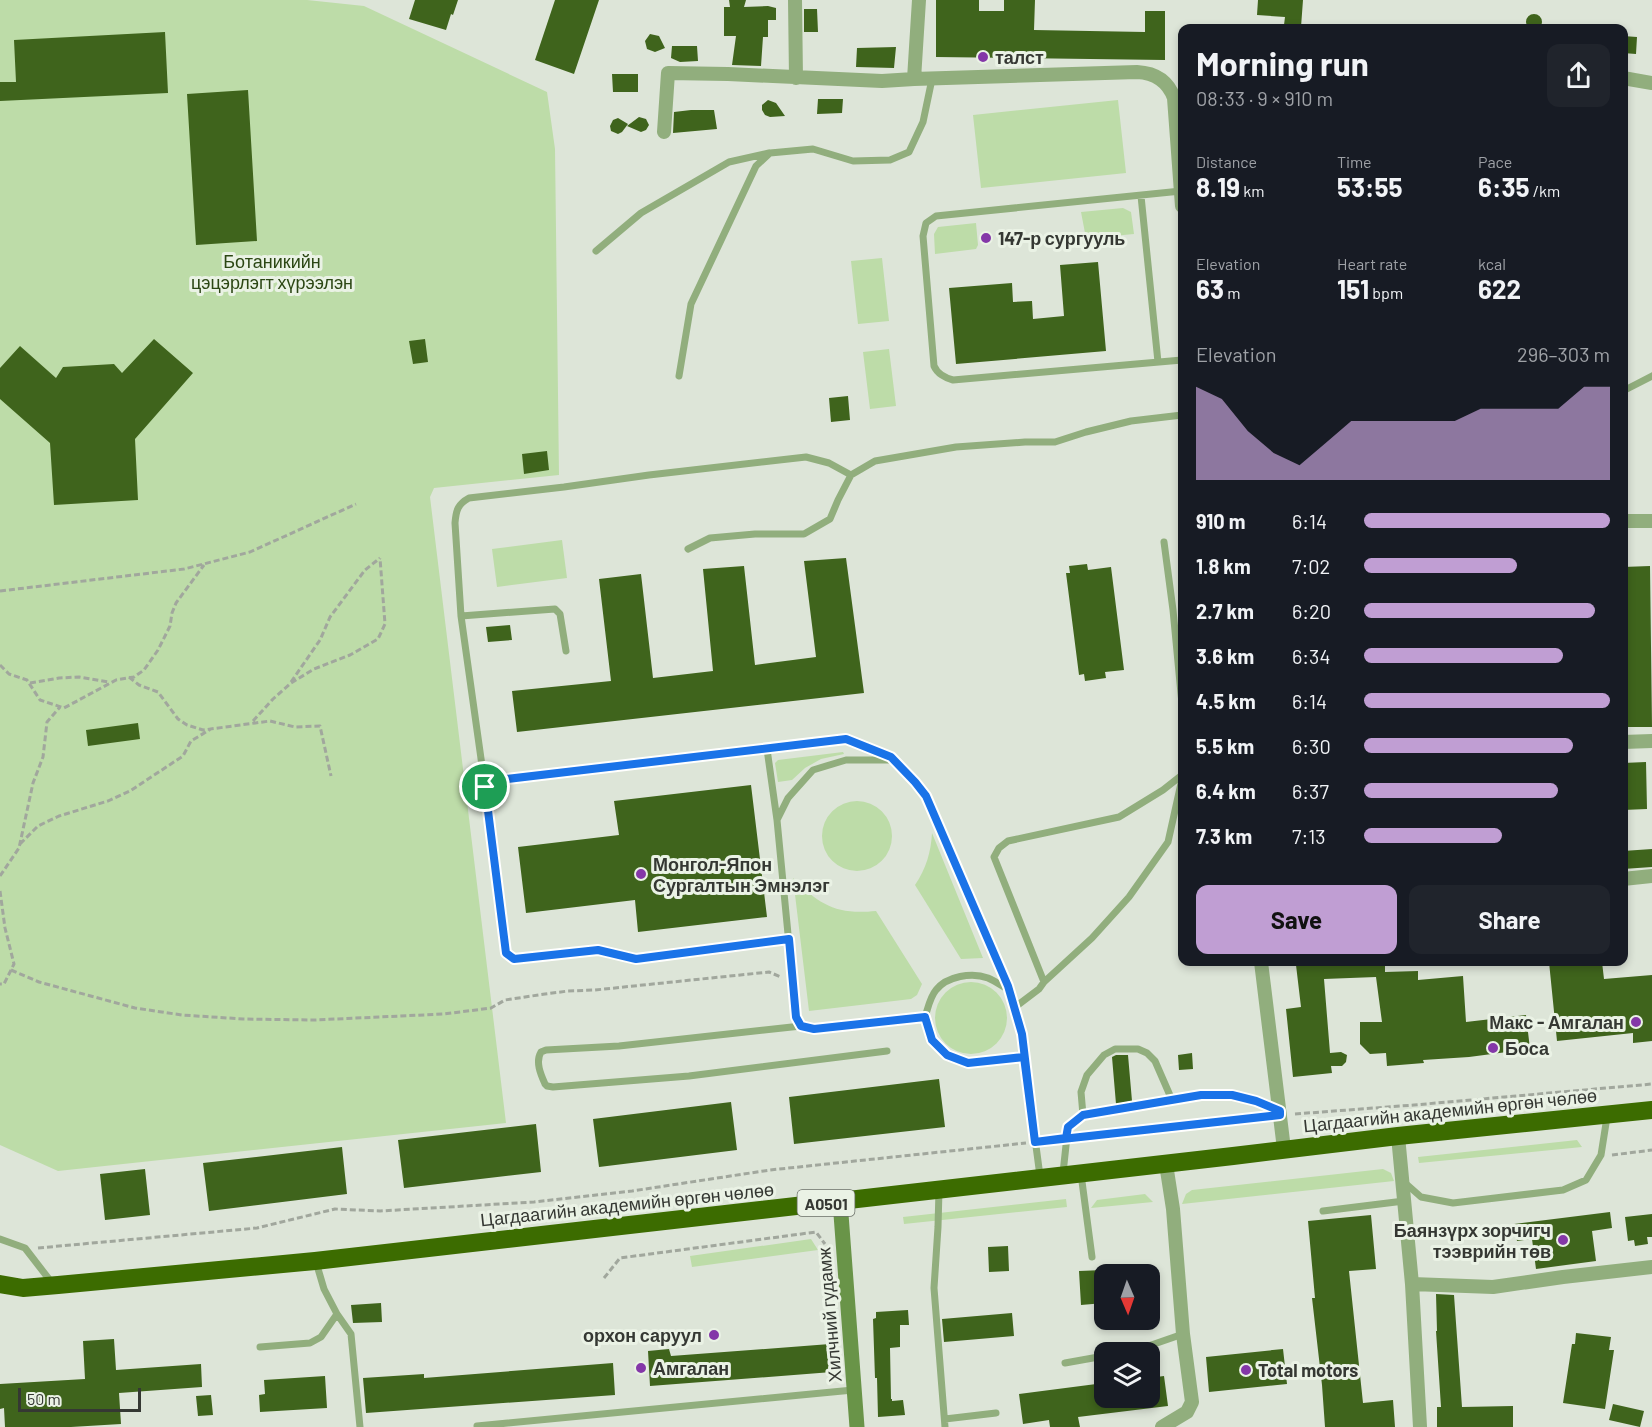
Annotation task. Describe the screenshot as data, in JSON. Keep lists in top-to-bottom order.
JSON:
{
  "streets": {
    "highway": ["Цагдаагийн академийн өргөн чөлөө", "A0501"],
    "main road": ["Хилчний гудамж"]
  },
  "crossings": [
    ["Цагдаагийн академийн өргөн чөлөө", "Хилчний гудамж"]
  ],
  "parks": ["Ботаникийн цэцэрлэгт хүрээлэн"],
  "places": [
    "талст",
    "147-р сургууль",
    "Монгол-Япон Сургалтын Эмнэлэг",
    "Макс - Амгалан",
    "Боса",
    "Баянзүрх зорчигч тээврийн төв",
    "орхон саруул",
    "Амгалан",
    "Total motors"
  ],
  "scale_bar": "50 m",
  "north": "bottom",
  "page": {
    "heading": ["Morning run", "08:33 · 9 × 910 m"],
    "stats": [
      ["Distance", "8.19 km"],
      ["Time", "53:55"],
      ["Pace", "6:35 /km"],
      ["Elevation", "63 m"],
      ["Heart rate", "151 bpm"],
      ["kcal", "622"]
    ],
    "chart": ["Elevation", "296–303 m"],
    "list": [
      {
        "name": "910 m",
        "note": "6:14"
      },
      {
        "name": "1.8 km",
        "note": "7:02"
      },
      {
        "name": "2.7 km",
        "note": "6:20"
      },
      {
        "name": "3.6 km",
        "note": "6:34"
      },
      {
        "name": "4.5 km",
        "note": "6:14"
      },
      {
        "name": "5.5 km",
        "note": "6:30"
      },
      {
        "name": "6.4 km",
        "note": "6:37"
      },
      {
        "name": "7.3 km",
        "note": "7:13"
      }
    ],
    "buttons": ["Save", "Share"],
    "scale": "50 m"
  }
}
